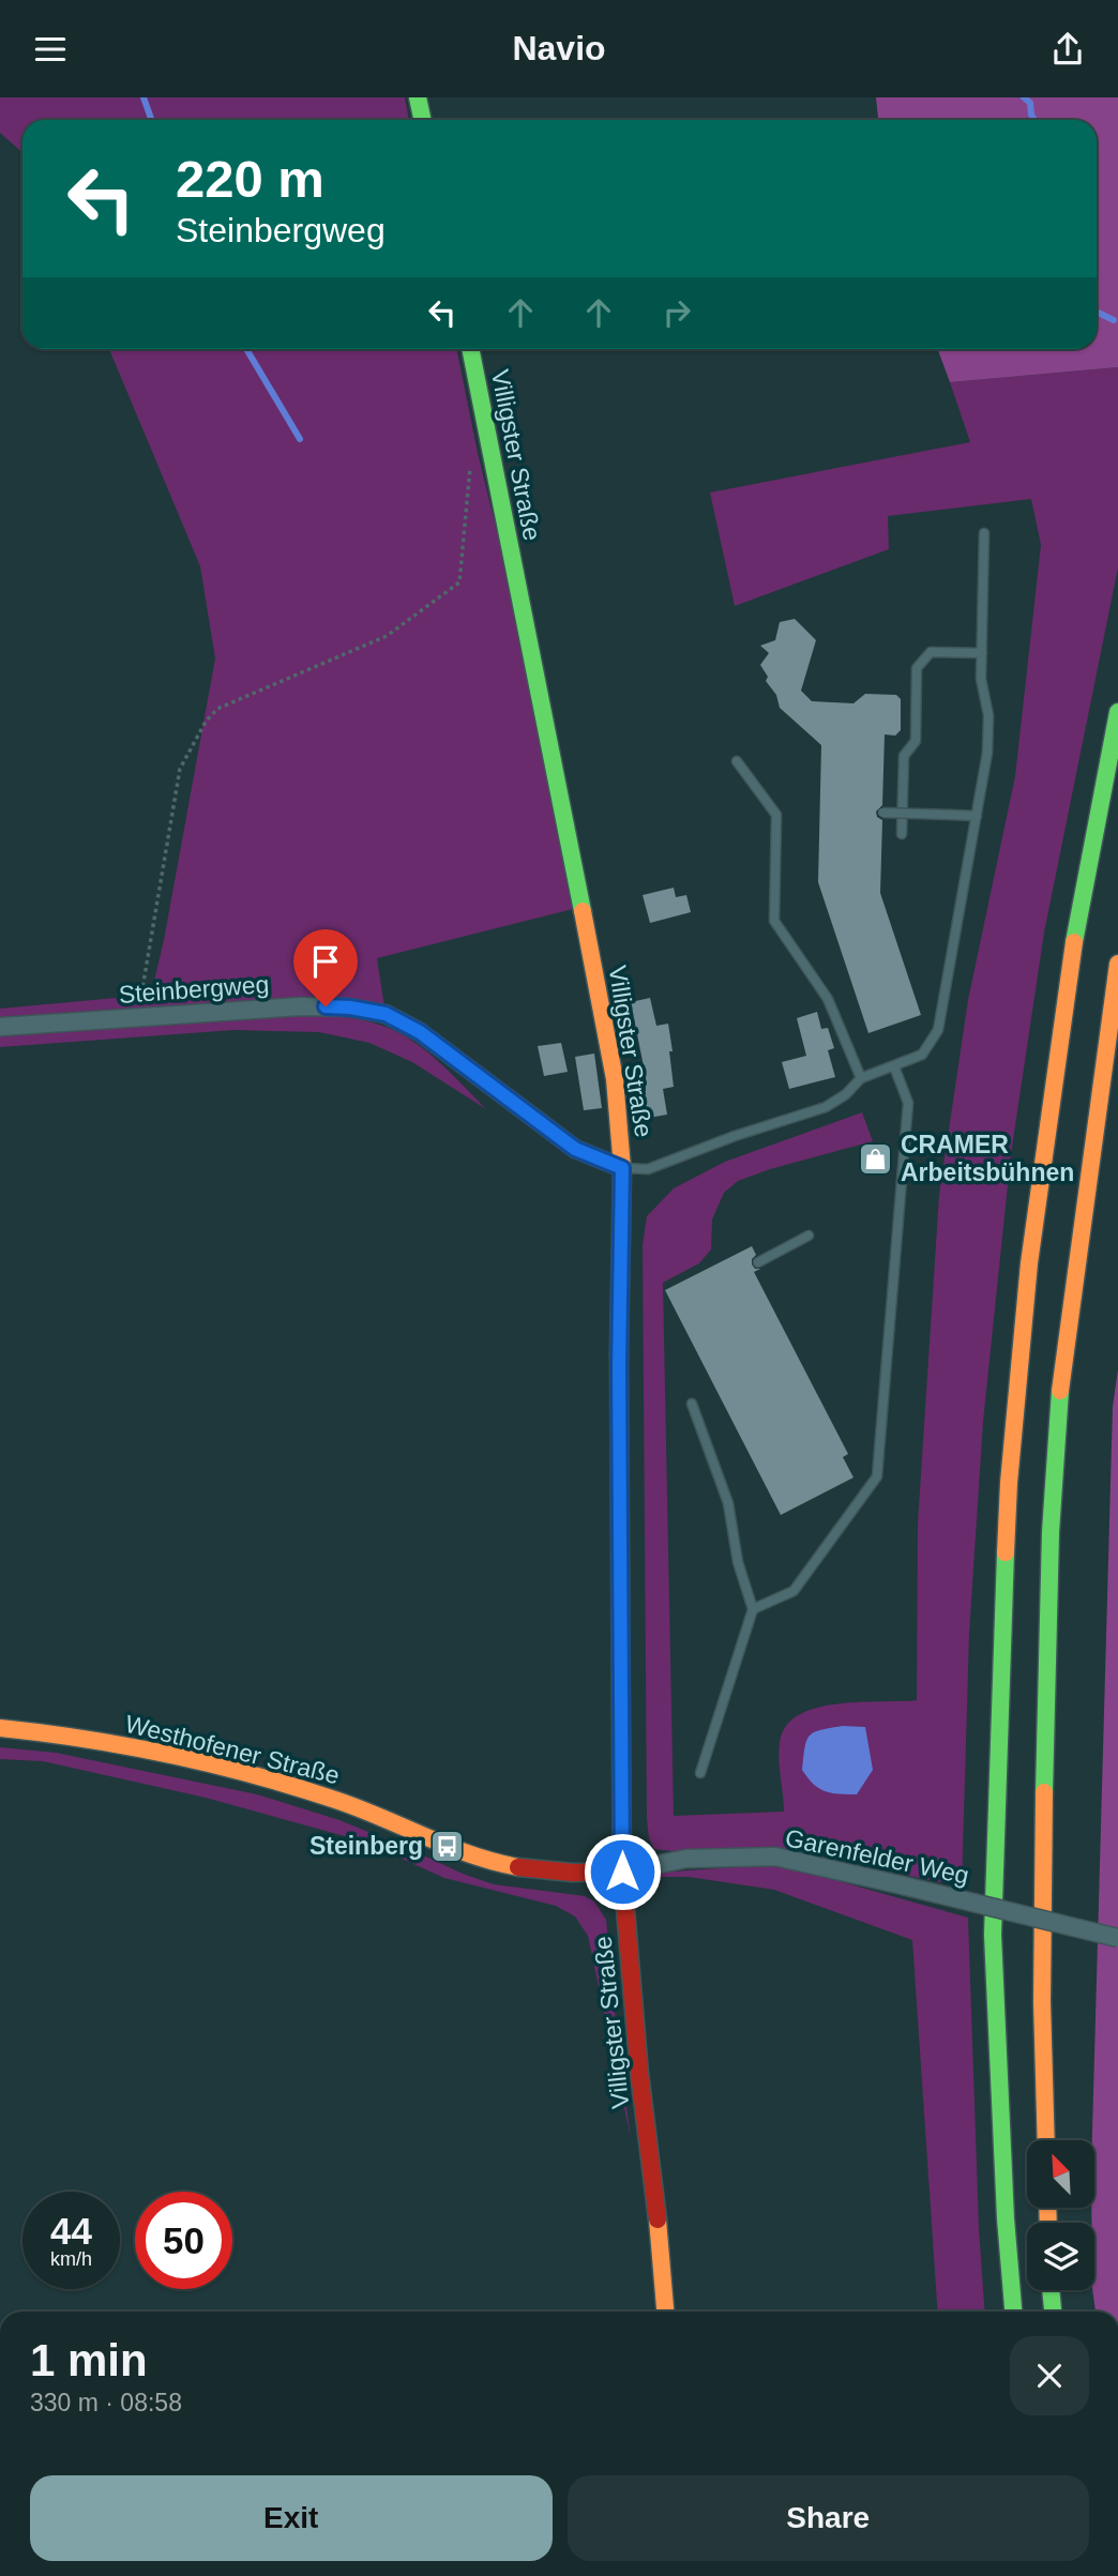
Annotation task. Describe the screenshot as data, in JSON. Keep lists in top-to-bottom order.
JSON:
{
  "streets": {
    "main road": ["Villigster Straße", "Westhofener Straße"],
    "street": ["Steinbergweg", "Garenfelder Weg"]
  },
  "crossings": [
    ["Villigster Straße", "Steinbergweg"],
    ["Villigster Straße", "Westhofener Straße"],
    ["Villigster Straße", "Garenfelder Weg"],
    ["Westhofener Straße", "Garenfelder Weg"]
  ],
  "places": {
    "shop": ["CRAMER Arbeitsbühnen"],
    "bus stop": ["Steinberg"]
  },
  "north": "top left",
  "page": {
    "header": "Navio",
    "turn": ["220 m", "Steinbergweg"],
    "speed": "44 km/h",
    "limit": "50",
    "heading": ["1 min", "330 m · 08:58"],
    "buttons": ["Exit", "Share"]
  }
}
